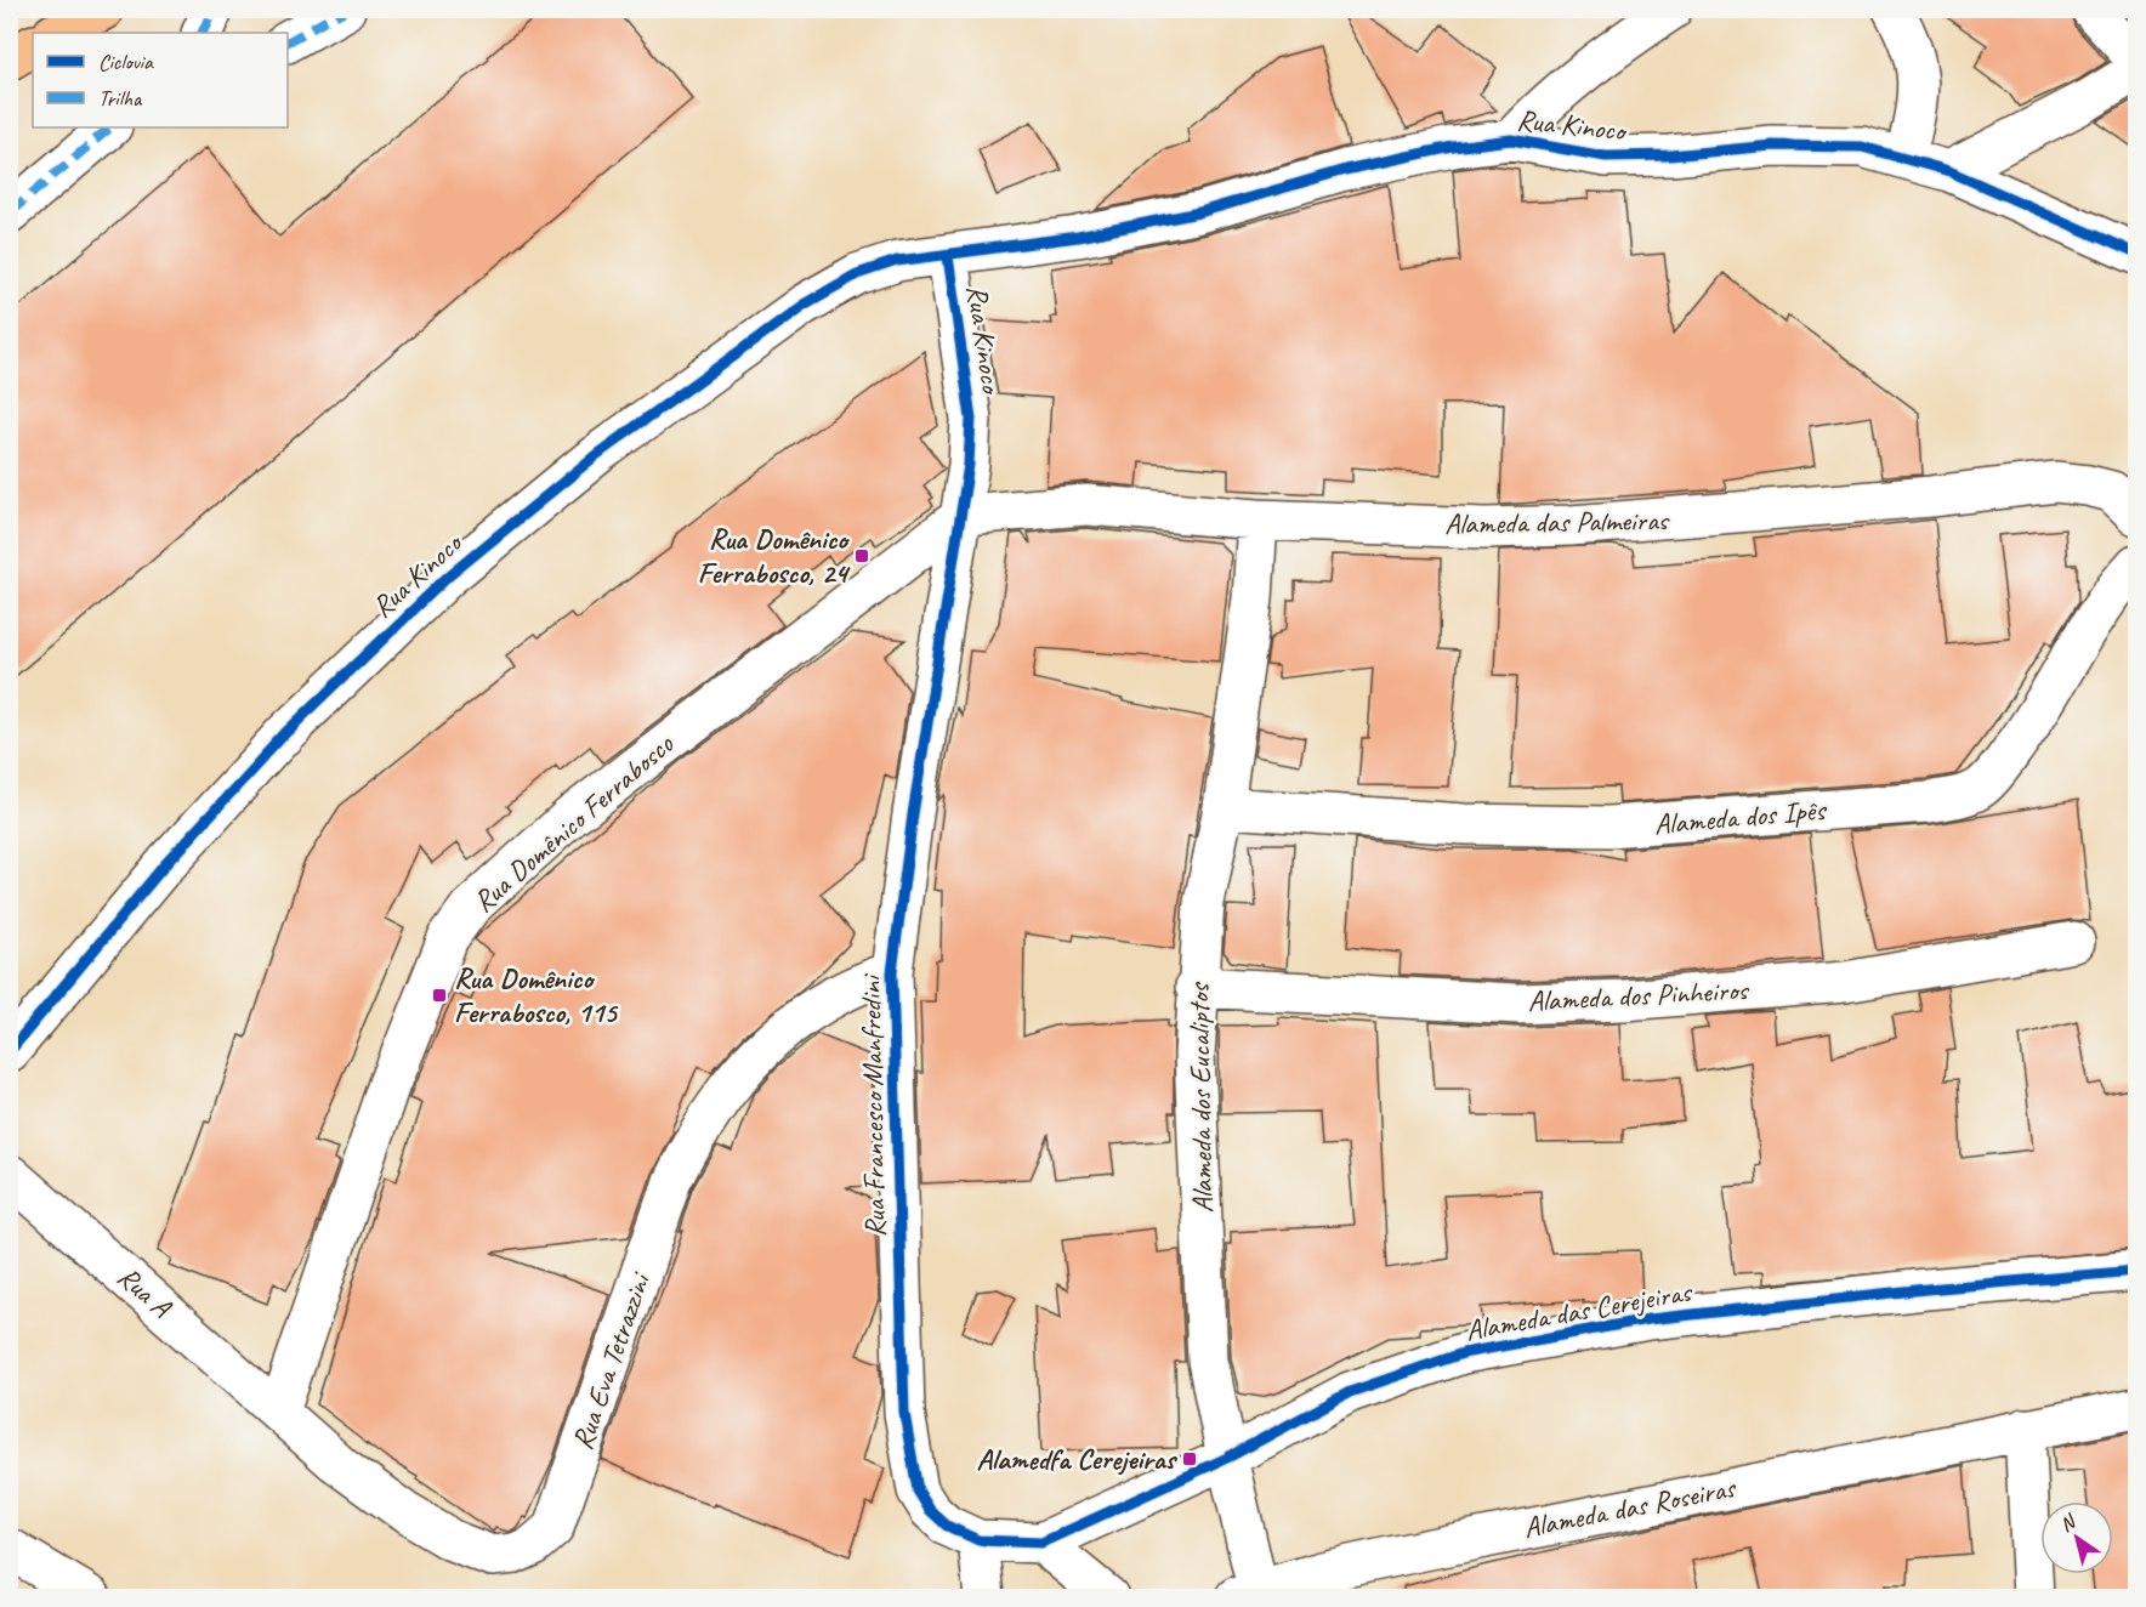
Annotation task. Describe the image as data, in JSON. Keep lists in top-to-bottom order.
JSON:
{
  "streets": {
    "street": [
      "Rua Kinoco",
      "Alameda das Palmeiras",
      "Alameda dos Ipês",
      "Rua Domênico Ferrabosco",
      "Alameda dos Pinheiros",
      "Alameda dos Eucaliptos",
      "Rua Francesco Manfredini",
      "Rua A",
      "Alameda das Cerejeiras",
      "Rua Eva Tetrazzini",
      "Alameda das Roseiras"
    ]
  },
  "crossings": [
    ["Rua Kinoco", "Alameda das Palmeiras"],
    ["Rua Kinoco", "Rua Domênico Ferrabosco"],
    ["Rua Kinoco", "Rua Francesco Manfredini"],
    ["Alameda das Palmeiras", "Rua Domênico Ferrabosco"],
    ["Alameda das Palmeiras", "Alameda dos Eucaliptos"],
    ["Alameda das Palmeiras", "Rua Francesco Manfredini"],
    ["Alameda dos Ipês", "Alameda dos Eucaliptos"],
    ["Rua Domênico Ferrabosco", "Rua Francesco Manfredini"],
    ["Rua Domênico Ferrabosco", "Rua A"],
    ["Rua Domênico Ferrabosco", "Rua Eva Tetrazzini"],
    ["Alameda dos Pinheiros", "Alameda dos Eucaliptos"],
    ["Alameda dos Eucaliptos", "Alameda das Cerejeiras"],
    ["Alameda dos Eucaliptos", "Alameda das Roseiras"],
    ["Rua Francesco Manfredini", "Alameda das Cerejeiras"],
    ["Rua Francesco Manfredini", "Rua Eva Tetrazzini"],
    ["Rua A", "Rua Eva Tetrazzini"]
  ],
  "places": {
    "transit": ["Rua Domênico Ferrabosco, 24", "Rua Domênico Ferrabosco, 115", "Alamedfa Cerejeiras"]
  },
  "legend": ["Ciclovia", "Trilha"],
  "north": "top left"
}
